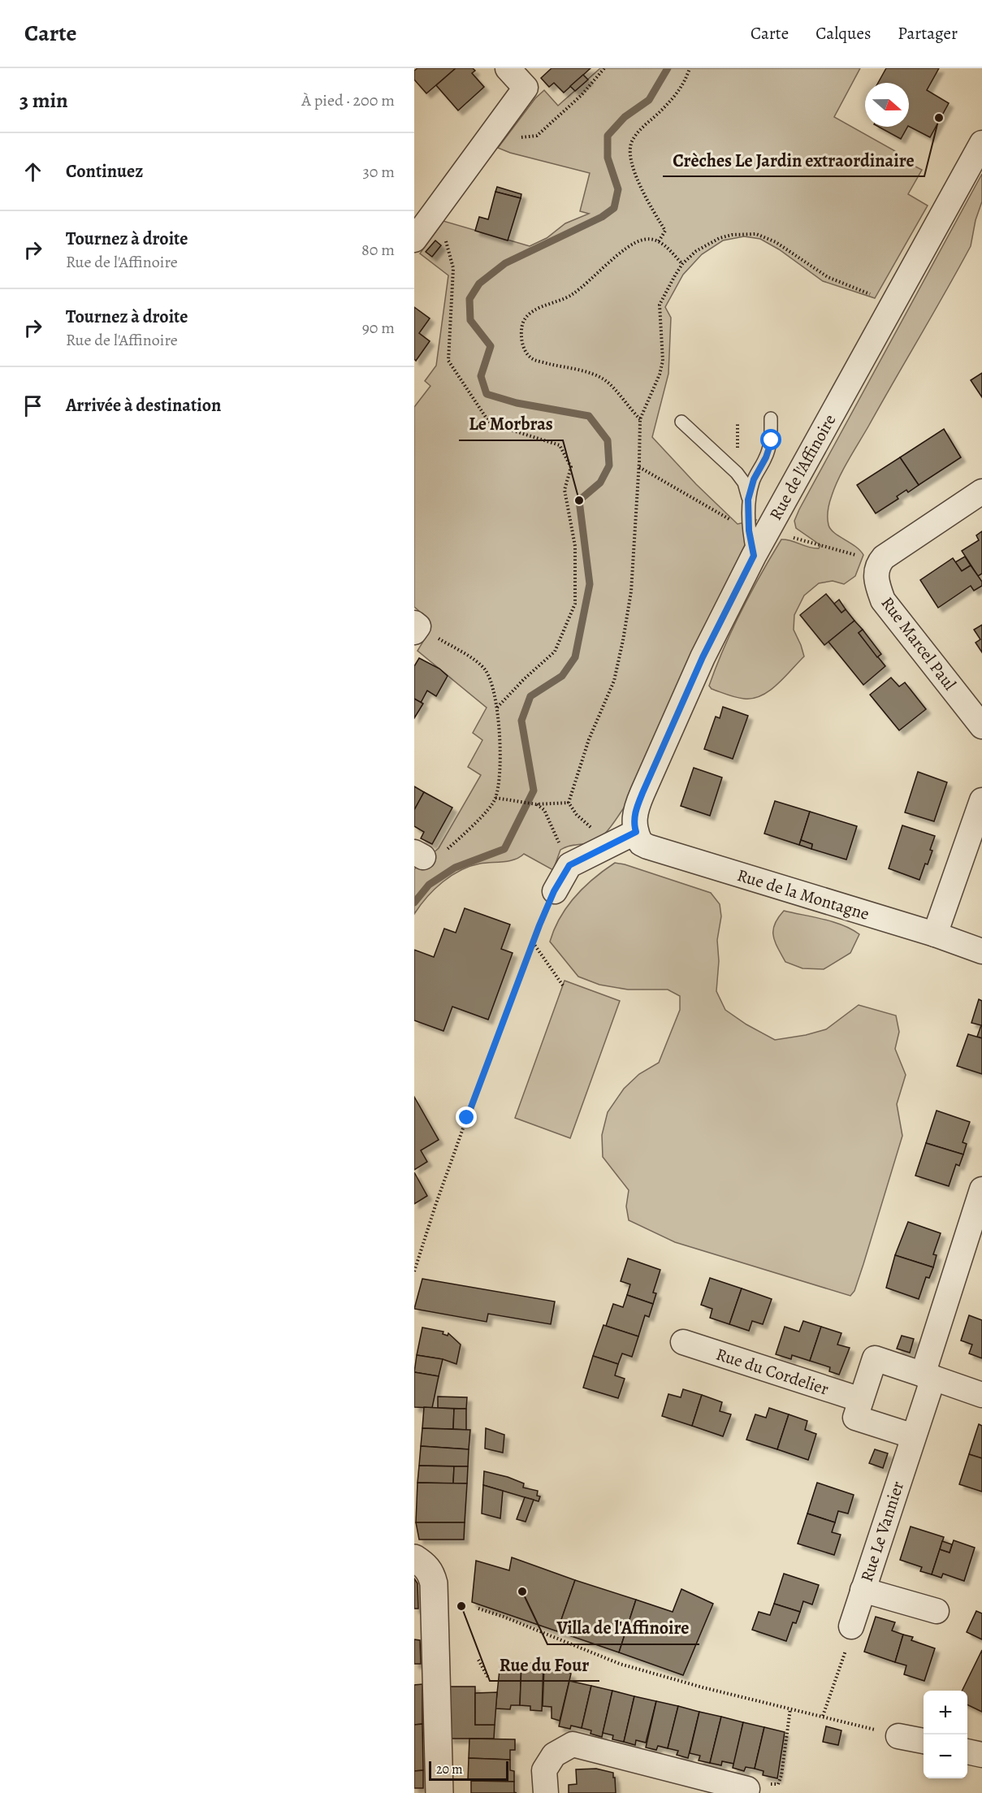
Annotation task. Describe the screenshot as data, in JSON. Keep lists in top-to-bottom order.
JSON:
{
  "streets": {
    "street": [
      "Rue de l'Affinoire",
      "Rue Marcel Paul",
      "Rue de la Montagne",
      "Rue du Cordelier",
      "Rue Le Vannier"
    ]
  },
  "crossings": [
    ["Rue de l'Affinoire", "Rue de la Montagne"]
  ],
  "places": [
    "Crèches Le Jardin extraordinaire",
    "Le Morbras",
    "Villa de l'Affinoire",
    "Rue du Four"
  ],
  "scale_bar": "20 m",
  "north": "right",
  "page": {
    "header": "Carte",
    "nav": ["Carte", "Calques", "Partager"],
    "heading": ["3 min", "À pied · 200 m"],
    "list": [
      ["Continuez", "30 m"],
      ["Tournez à droite", "Rue de l'Affinoire", "80 m"],
      ["Tournez à droite", "Rue de l'Affinoire", "90 m"],
      "Arrivée à destination"
    ],
    "map_buttons": ["+", "−"],
    "scale": "20 m"
  }
}
